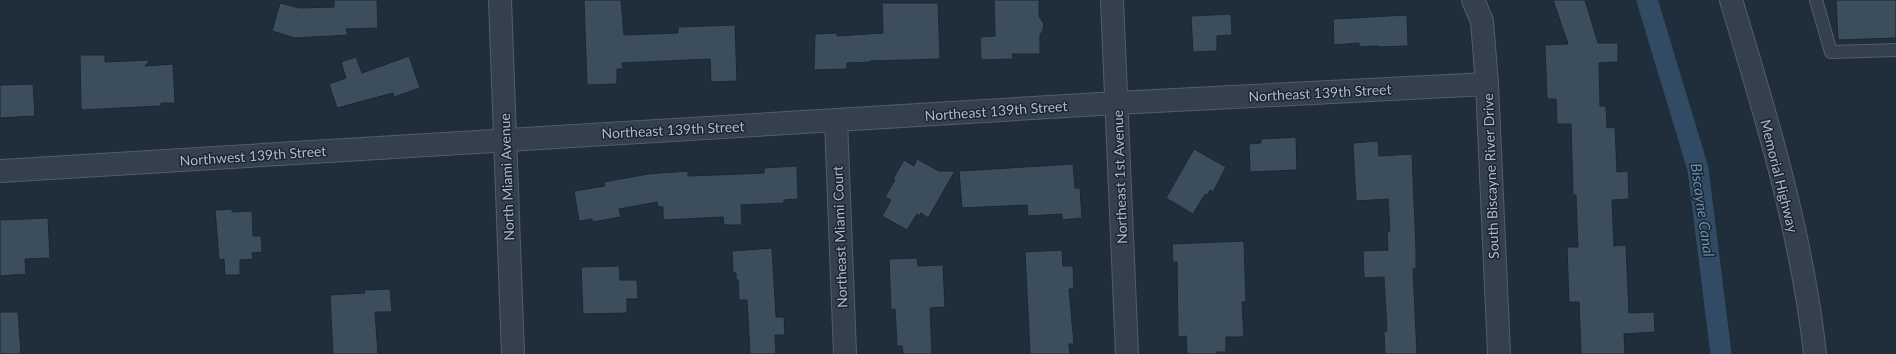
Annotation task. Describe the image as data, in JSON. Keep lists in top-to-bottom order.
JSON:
{
  "streets": {
    "street": [
      "Northeast 139th Street",
      "Northwest 139th Street",
      "South Biscayne River Drive",
      "Memorial Highway",
      "North Miami Avenue",
      "Northeast 1st Avenue",
      "Northeast Miami Court"
    ]
  },
  "crossings": [
    ["Northeast 139th Street", "Northwest 139th Street"],
    ["Northeast 139th Street", "South Biscayne River Drive"],
    ["Northeast 139th Street", "North Miami Avenue"],
    ["Northeast 139th Street", "Northeast 1st Avenue"],
    ["Northeast 139th Street", "Northeast Miami Court"],
    ["Northwest 139th Street", "North Miami Avenue"]
  ],
  "water": ["Biscayne Canal"]
}
